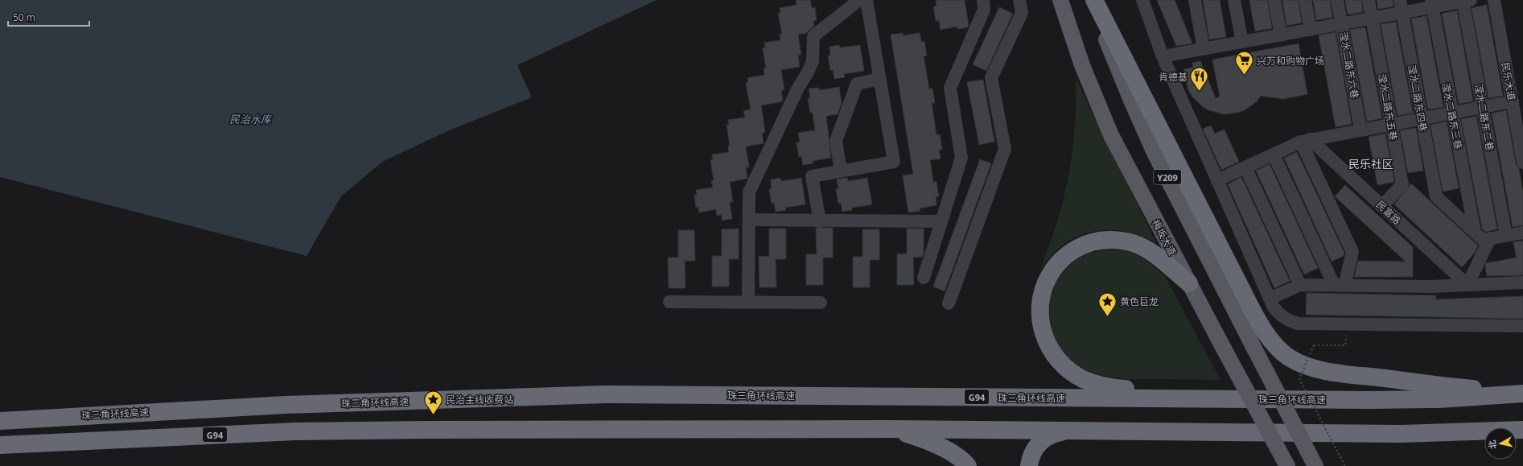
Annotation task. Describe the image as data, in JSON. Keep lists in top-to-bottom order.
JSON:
{
  "streets": {
    "highway": ["珠三角环线高速", "G94"],
    "main road": ["Y209", "梅坂大道"],
    "street": [
      "滢水二路东六巷",
      "民乐大道",
      "滢水二路东四巷",
      "滢水二路东五巷",
      "滢水二路东三巷",
      "滢水二路东二巷",
      "民富路"
    ]
  },
  "crossings": [
    ["滢水二路东四巷", "滢水二路东三巷"],
    ["滢水二路东五巷", "民富路"]
  ],
  "districts": ["民乐社区"],
  "water": ["民治水库"],
  "places": {
    "supermarket": ["兴万和购物广场"],
    "restaurant": ["肯德基"],
    "place": ["黄色巨龙", "民治主线收费站"]
  },
  "scale_bar": "50 m",
  "north": "left"
}
